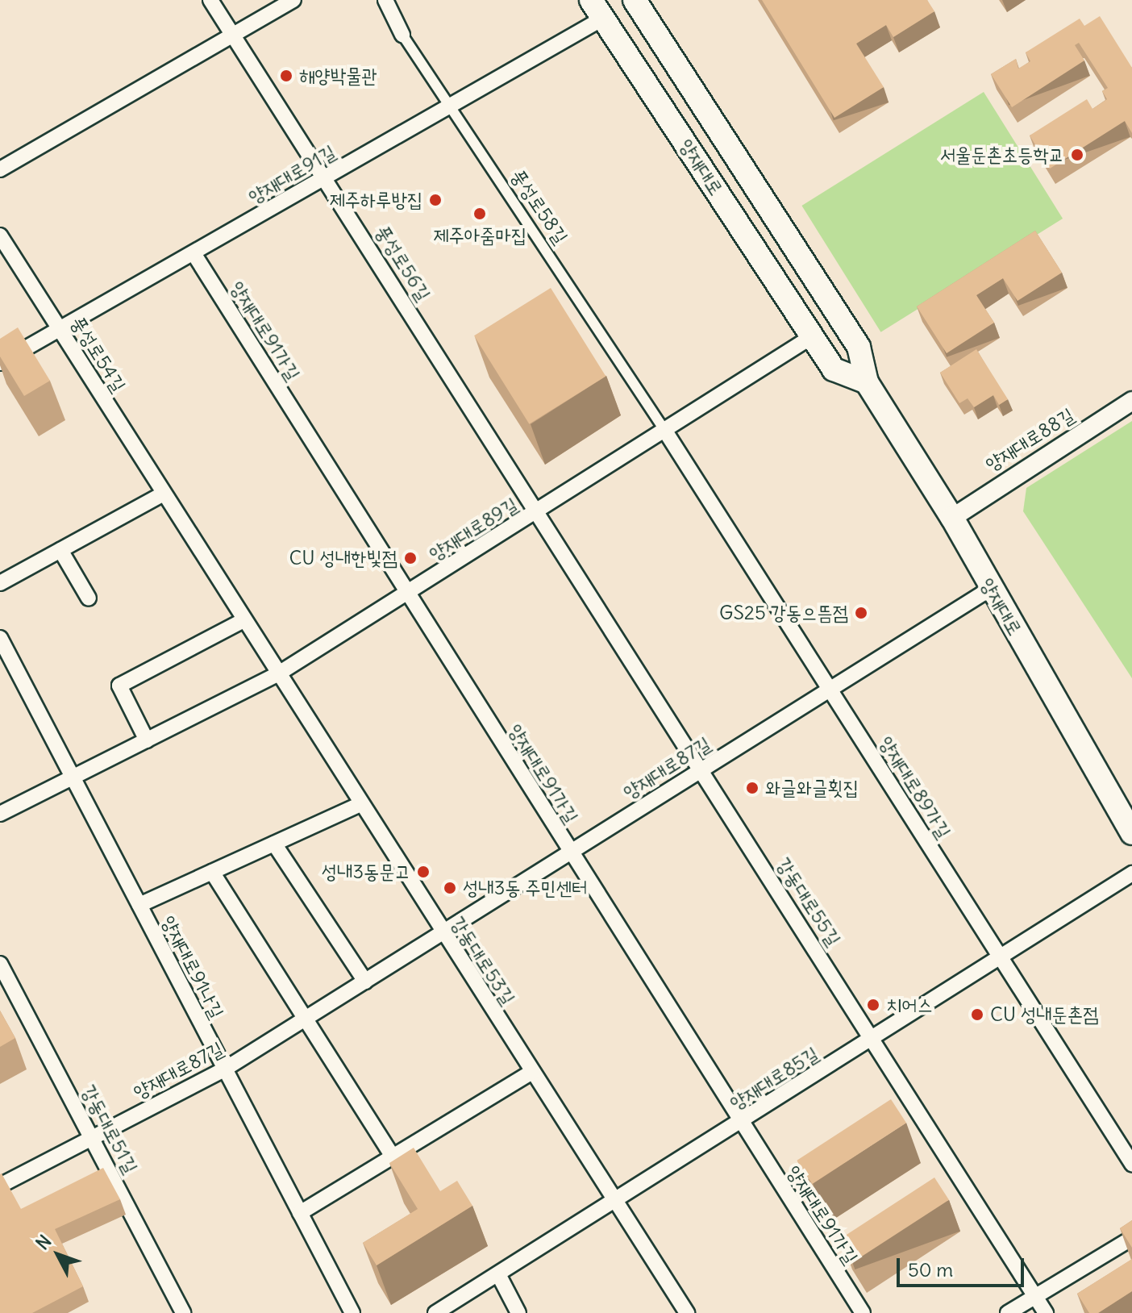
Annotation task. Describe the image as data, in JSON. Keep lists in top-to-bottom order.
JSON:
{
  "streets": {
    "main road": ["양재대로"],
    "street": [
      "양재대로91길",
      "풍성로58길",
      "풍성로56길",
      "양재대로91가길",
      "풍성로54길",
      "양재대로88길",
      "양재대로89길",
      "양재대로87길",
      "양재대로89가길",
      "강동대로55길",
      "강동대로53길",
      "양재대로91나길",
      "양재대로85길",
      "강동대로51길"
    ]
  },
  "crossings": [
    ["양재대로", "양재대로91길"],
    ["양재대로", "양재대로88길"],
    ["양재대로", "양재대로89길"],
    ["양재대로", "양재대로87길"],
    ["양재대로91길", "풍성로58길"],
    ["양재대로91길", "풍성로56길"],
    ["양재대로91길", "양재대로91가길"],
    ["양재대로91길", "풍성로54길"],
    ["풍성로58길", "양재대로89길"],
    ["풍성로58길", "양재대로89가길"],
    ["풍성로56길", "양재대로89길"],
    ["풍성로56길", "강동대로55길"],
    ["양재대로91가길", "양재대로89길"],
    ["양재대로91가길", "양재대로87길"],
    ["양재대로91가길", "양재대로85길"],
    ["풍성로54길", "양재대로89길"],
    ["풍성로54길", "강동대로53길"],
    ["양재대로89길", "양재대로89가길"],
    ["양재대로89길", "강동대로55길"],
    ["양재대로89길", "강동대로53길"],
    ["양재대로89길", "양재대로91나길"],
    ["양재대로87길", "양재대로89가길"],
    ["양재대로87길", "강동대로55길"],
    ["양재대로87길", "강동대로53길"],
    ["양재대로87길", "양재대로91나길"],
    ["양재대로87길", "강동대로51길"],
    ["양재대로89가길", "양재대로85길"],
    ["강동대로55길", "양재대로85길"],
    ["강동대로53길", "양재대로85길"]
  ],
  "places": [
    "해양박물관",
    "서울둔촌초등학교",
    "제주하루방집",
    "제주아줌마집",
    "CU 성내한빛점",
    "GS25 강동으뜸점",
    "와글와글횟집",
    "성내3동문고",
    "성내3동 주민센터",
    "치어스",
    "CU 성내둔촌점"
  ],
  "scale_bar": "50 m",
  "north": "top left"
}
